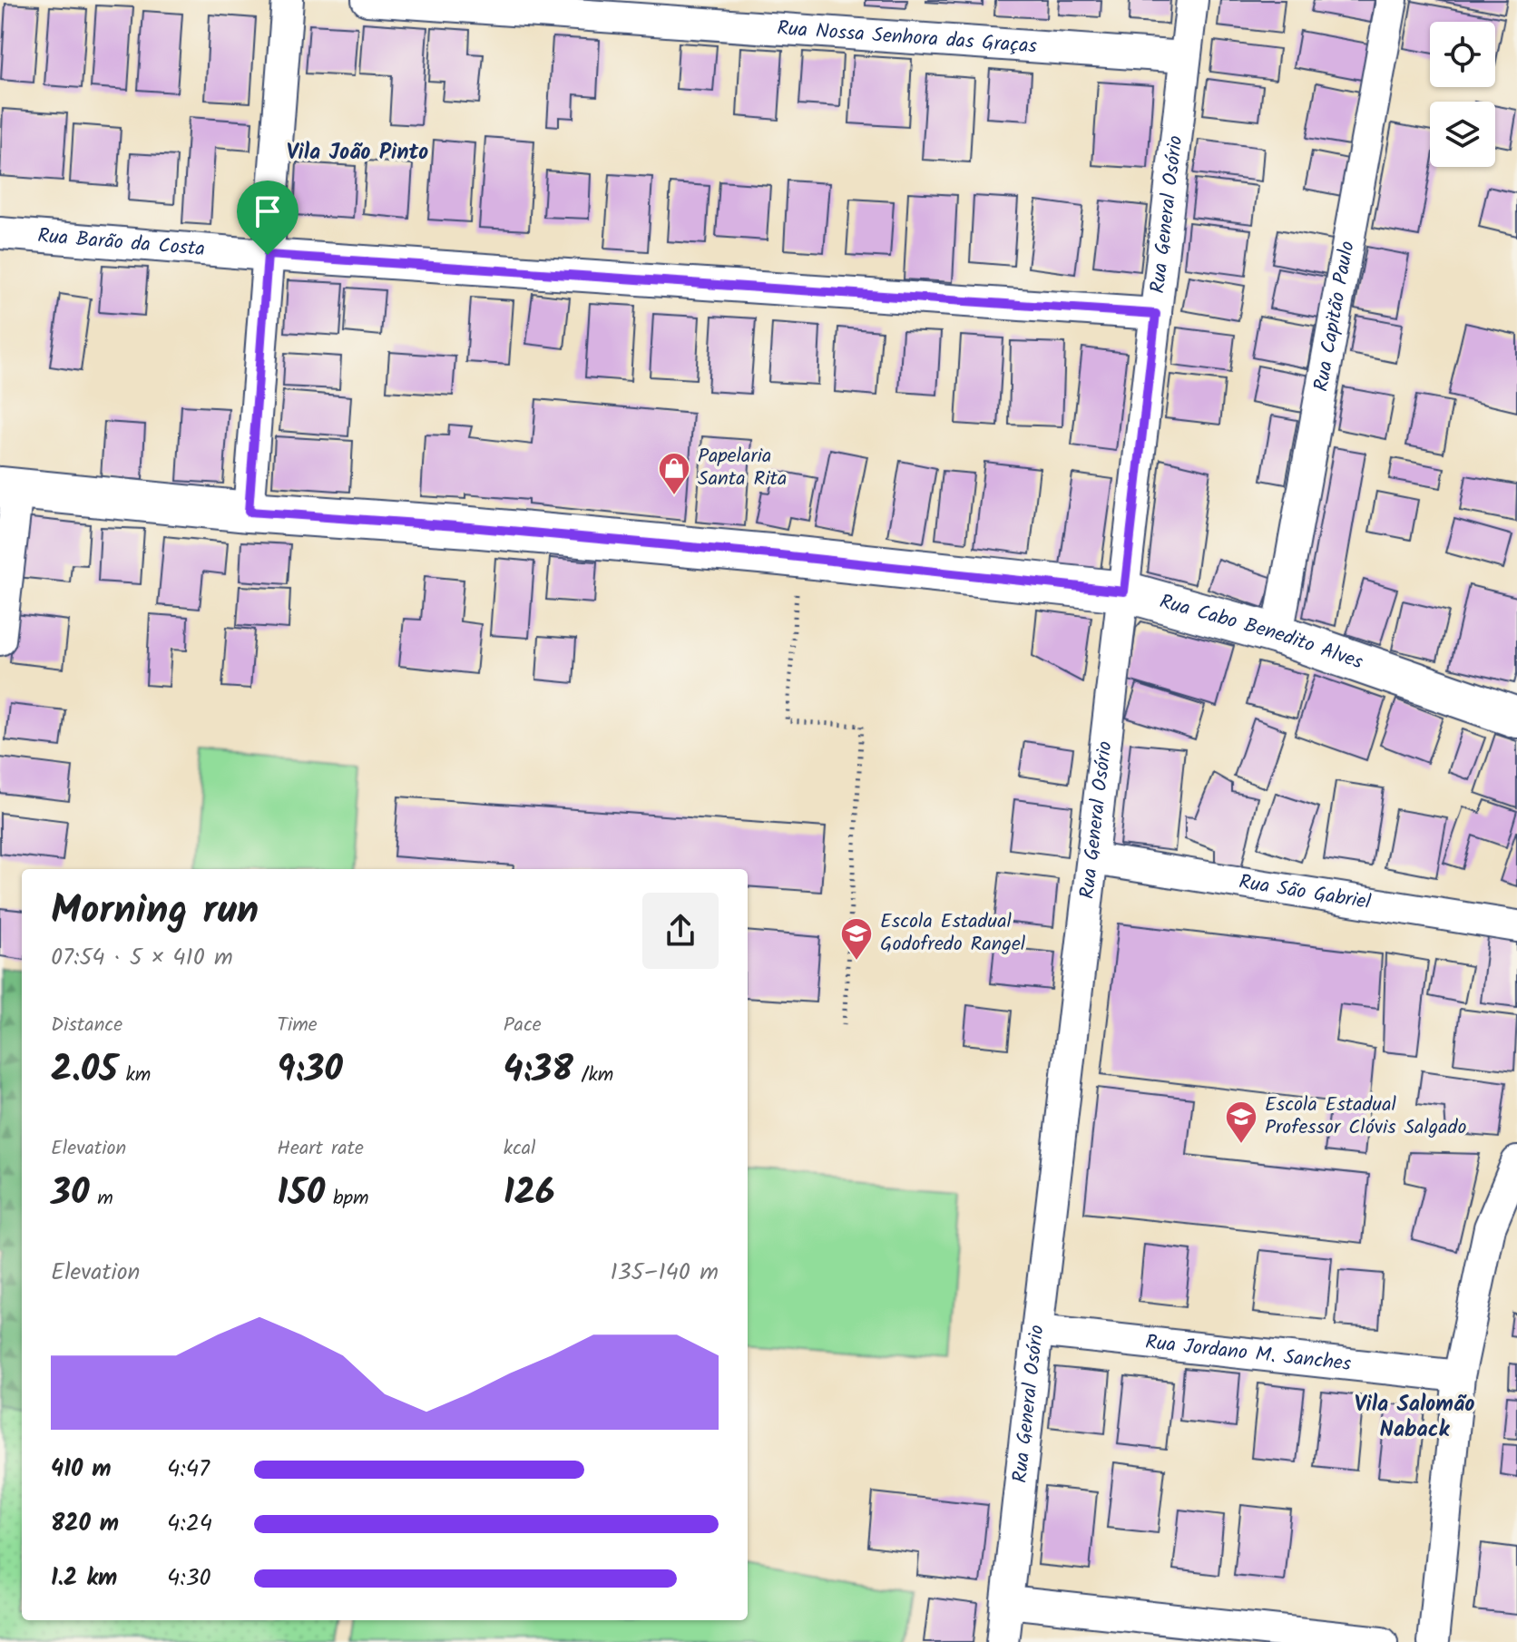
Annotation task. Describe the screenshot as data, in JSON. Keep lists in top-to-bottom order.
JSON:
{
  "streets": {
    "main road": ["Rua Cabo Benedito Alves"],
    "street": [
      "Rua Nossa Senhora das Graças",
      "Rua General Osório",
      "Rua Barão da Costa",
      "Rua Capitão Paulo",
      "Rua São Gabriel",
      "Rua Jordano M. Sanches"
    ]
  },
  "crossings": [
    ["Rua Nossa Senhora das Graças", "Rua General Osório"],
    ["Rua General Osório", "Rua Barão da Costa"],
    ["Rua General Osório", "Rua Cabo Benedito Alves"],
    ["Rua General Osório", "Rua São Gabriel"],
    ["Rua General Osório", "Rua Jordano M. Sanches"],
    ["Rua Capitão Paulo", "Rua Cabo Benedito Alves"]
  ],
  "districts": ["Vila João Pinto", "Vila Salomão Naback"],
  "places": {
    "shop": ["Papelaria Santa Rita"],
    "school or university": ["Escola Estadual Godofredo Rangel", "Escola Estadual Professor Clóvis Salgado"]
  },
  "page": {
    "heading": ["Morning run", "07:54 · 5 × 410 m"],
    "stats": [
      ["Distance", "2.05 km"],
      ["Time", "9:30"],
      ["Pace", "4:38 /km"],
      ["Elevation", "30 m"],
      ["Heart rate", "150 bpm"],
      ["kcal", "126"]
    ],
    "chart": ["Elevation", "135–140 m"],
    "list": [
      {
        "name": "410 m",
        "note": "4:47"
      },
      {
        "name": "820 m",
        "note": "4:24"
      },
      {
        "name": "1.2 km",
        "note": "4:30"
      }
    ]
  }
}
